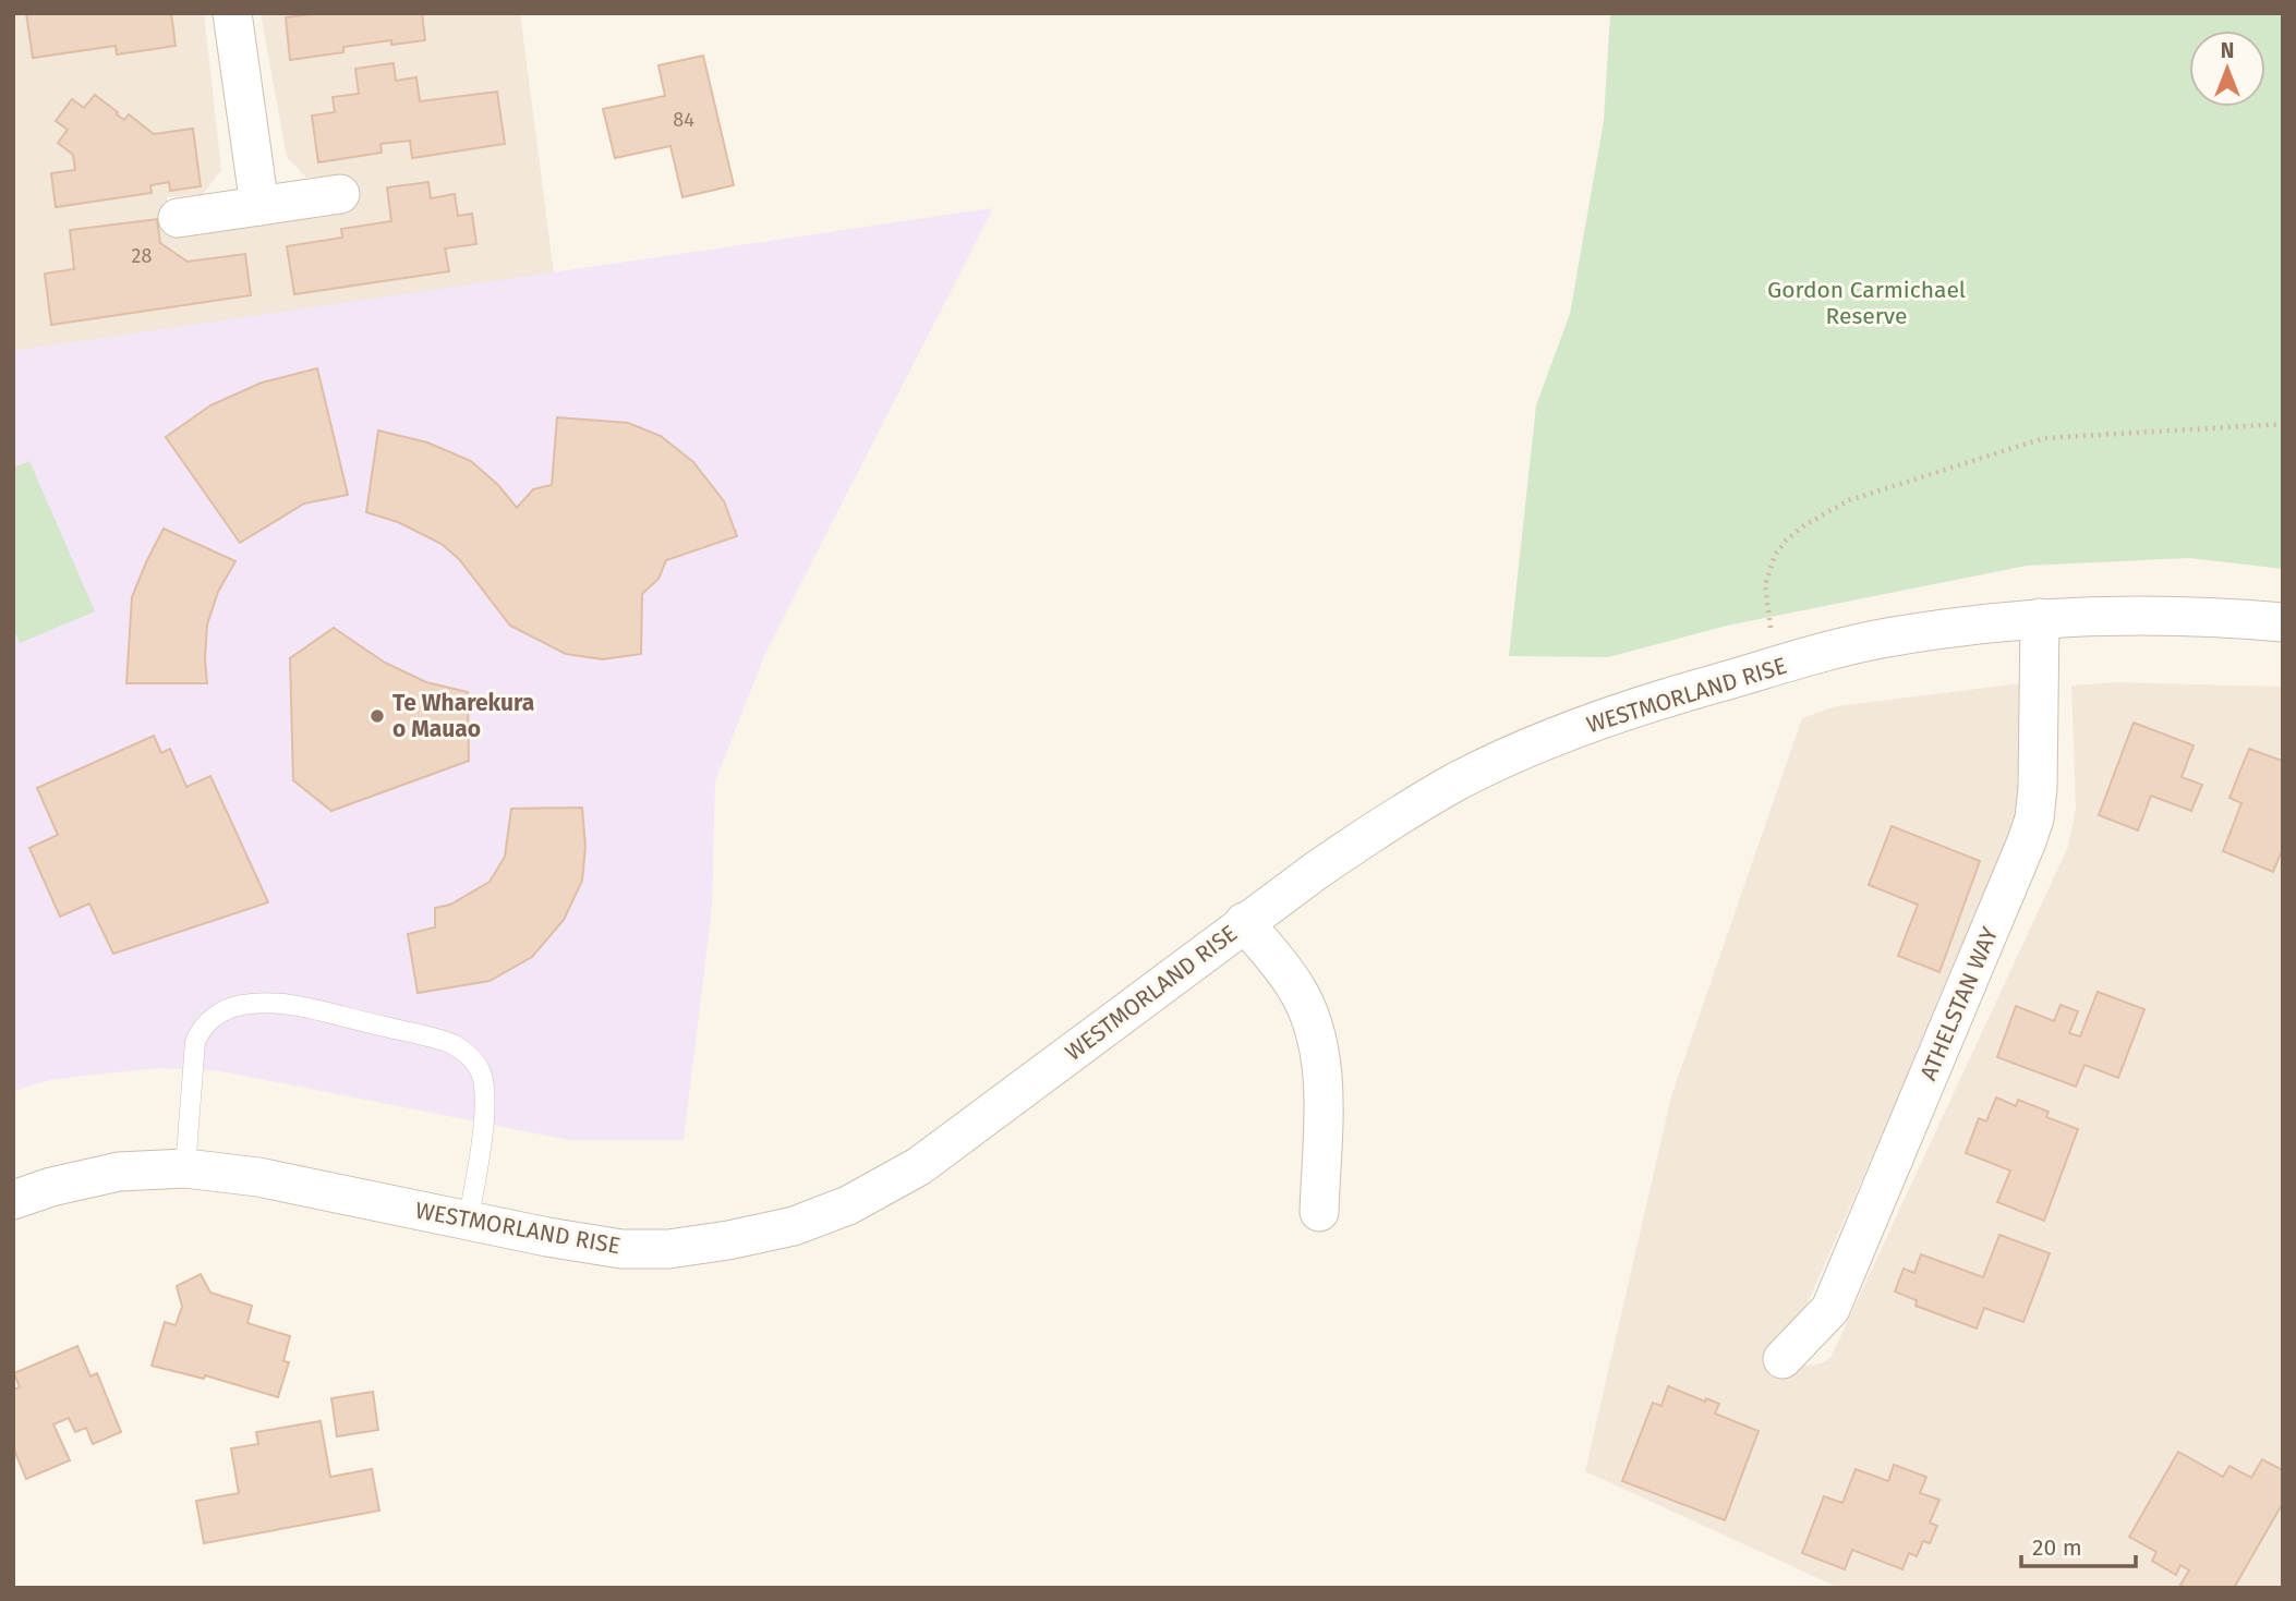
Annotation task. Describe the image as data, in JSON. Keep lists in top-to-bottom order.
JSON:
{
  "streets": {
    "street": ["WESTMORLAND RISE", "ATHELSTAN WAY"]
  },
  "crossings": [
    ["WESTMORLAND RISE", "ATHELSTAN WAY"]
  ],
  "parks": ["Gordon Carmichael Reserve"],
  "places": ["Te Wharekura o Mauao"],
  "house_numbers": ["84", "28"],
  "scale_bar": "20 m",
  "north": "top"
}
